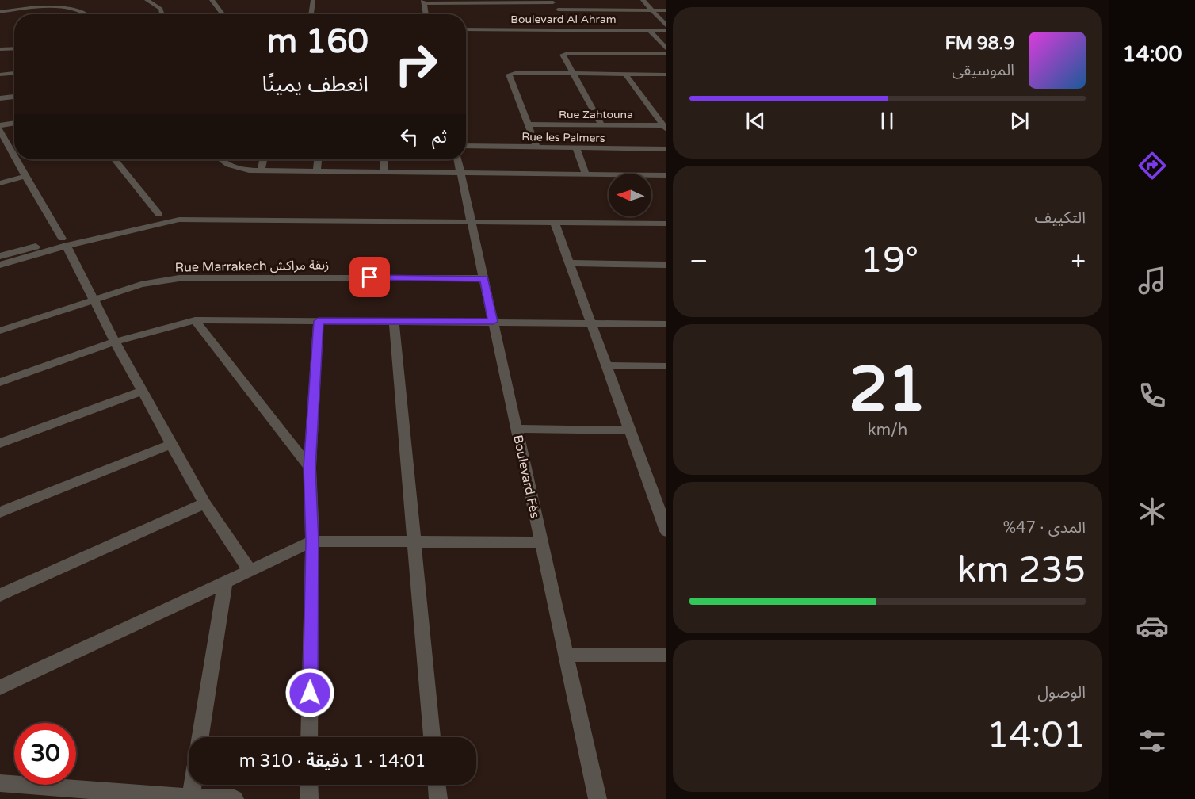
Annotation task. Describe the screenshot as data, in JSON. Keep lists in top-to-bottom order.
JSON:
{
  "streets": {
    "street": [
      "Boulevard Al Ahram",
      "Rue Zahtouna",
      "Rue les Palmers",
      "Rue Marrakech زنقة مراكش",
      "Boulevard Fès"
    ]
  },
  "crossings": [
    ["Rue Marrakech زنقة مراكش", "Boulevard Fès"]
  ],
  "north": "left",
  "page": {
    "tabs": "14:00",
    "turn": ["160 m", "انعطف يمينًا"],
    "song": ["98.9 FM", "الموسيقى"],
    "then": "ثم",
    "tile": [
      "التكييف",
      ["21", "km/h"],
      ["المدى · 47%", "235 km"],
      ["الوصول", "14:01"]
    ],
    "heat": ["−", "19°", "+"],
    "limit": "30",
    "trip": "14:01 · 1 دقيقة · 310 m"
  }
}
